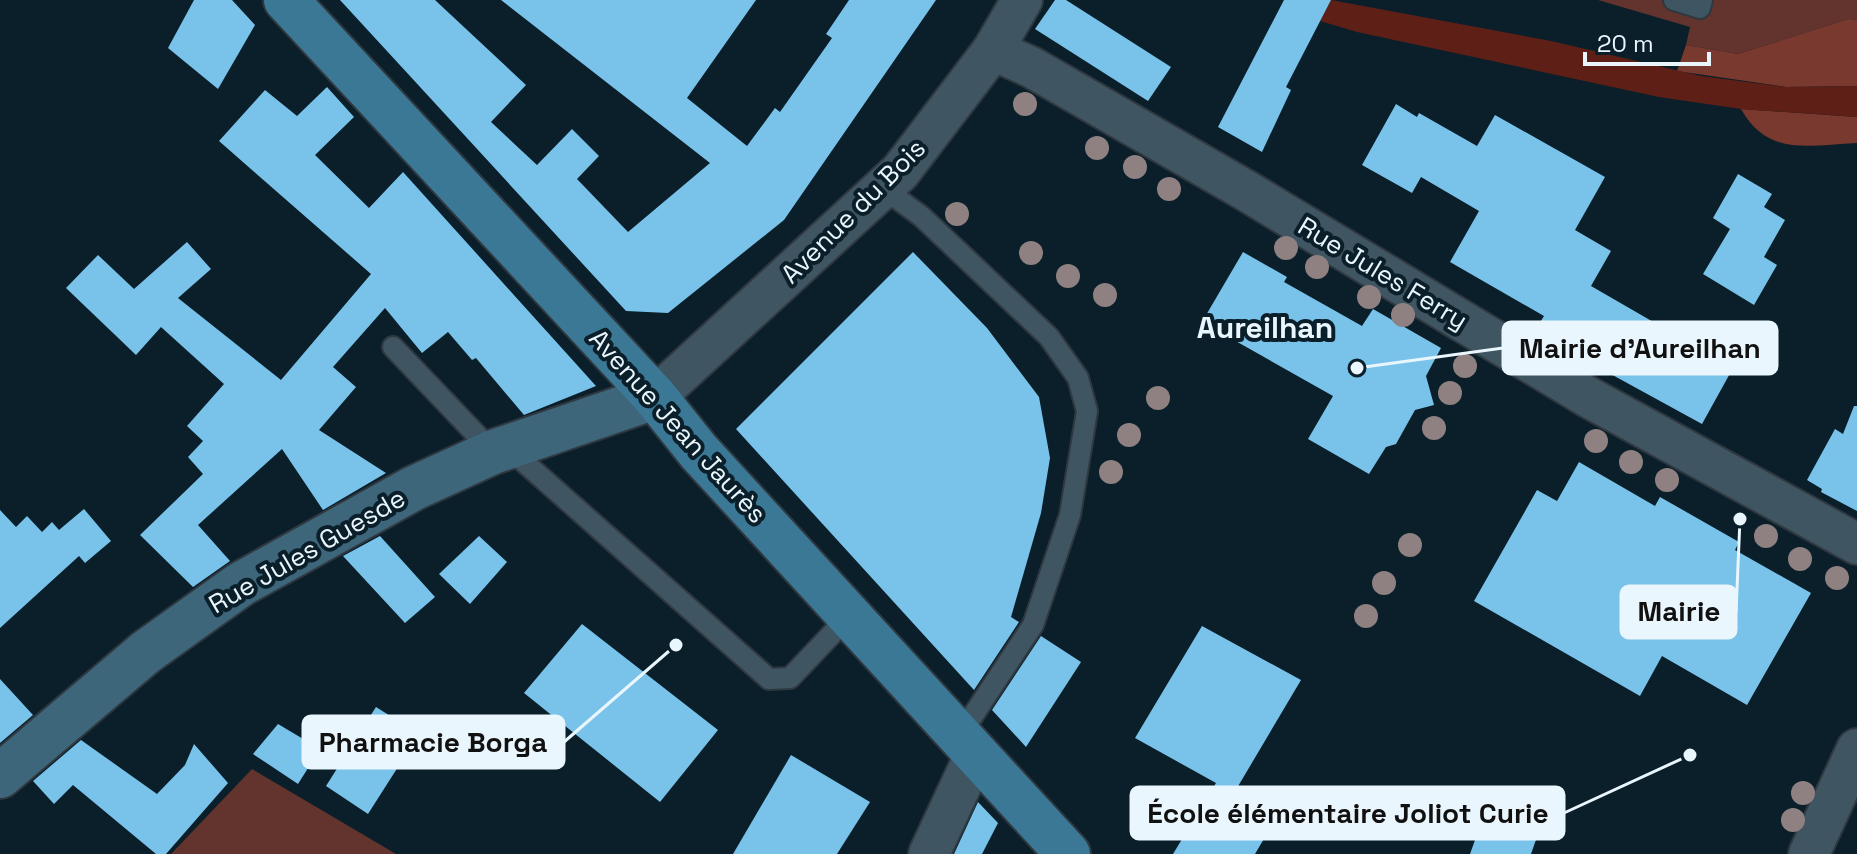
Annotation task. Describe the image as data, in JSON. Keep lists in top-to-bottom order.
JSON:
{
  "streets": {
    "main road": ["Avenue Jean Jaurès"],
    "street": ["Avenue du Bois", "Rue Jules Ferry", "Rue Jules Guesde"]
  },
  "crossings": [
    ["Avenue du Bois", "Rue Jules Ferry"],
    ["Avenue du Bois", "Avenue Jean Jaurès"],
    ["Avenue du Bois", "Rue Jules Guesde"],
    ["Avenue Jean Jaurès", "Rue Jules Guesde"]
  ],
  "districts": ["Aureilhan"],
  "places": [
    "Mairie d'Aureilhan",
    "Mairie",
    "Pharmacie Borga",
    "École élémentaire Joliot Curie"
  ],
  "scale_bar": "20 m"
}
